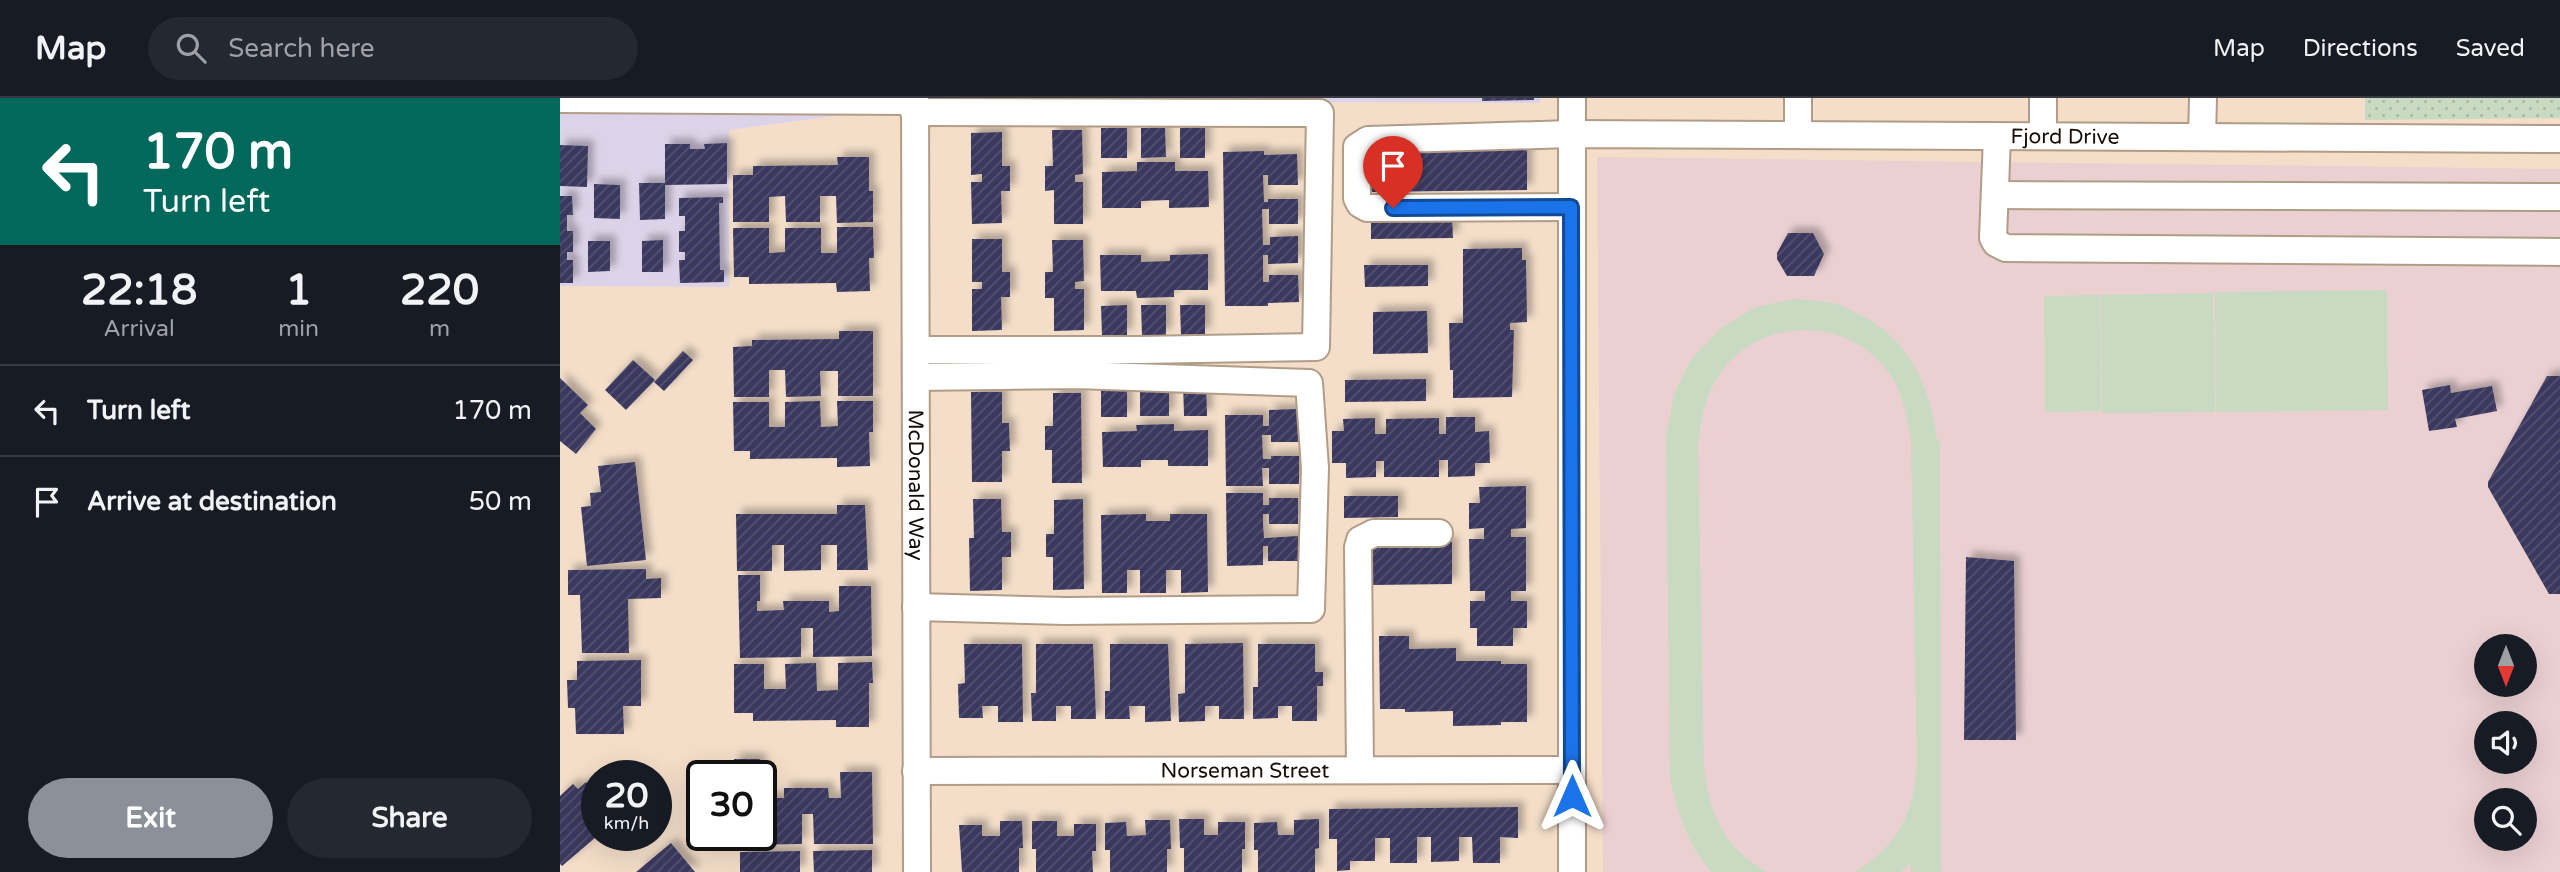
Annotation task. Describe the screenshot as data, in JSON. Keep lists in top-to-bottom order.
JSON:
{
  "streets": {
    "street": ["Fjord Drive", "McDonald Way", "Norseman Street"]
  },
  "crossings": [
    ["McDonald Way", "Norseman Street"]
  ],
  "north": "bottom",
  "page": {
    "header": "Map",
    "search": "Search here",
    "nav": ["Map", "Directions", "Saved"],
    "turn": ["170 m", "Turn left"],
    "eta": [
      "22:18",
      "Arrival",
      "1",
      "min",
      "220",
      "m"
    ],
    "list": [
      {
        "name": "Turn left",
        "value": "170 m"
      },
      {
        "name": "Arrive at destination",
        "value": "50 m"
      }
    ],
    "speed": "20 km/h",
    "limit": "30",
    "buttons": ["Exit", "Share"]
  }
}
